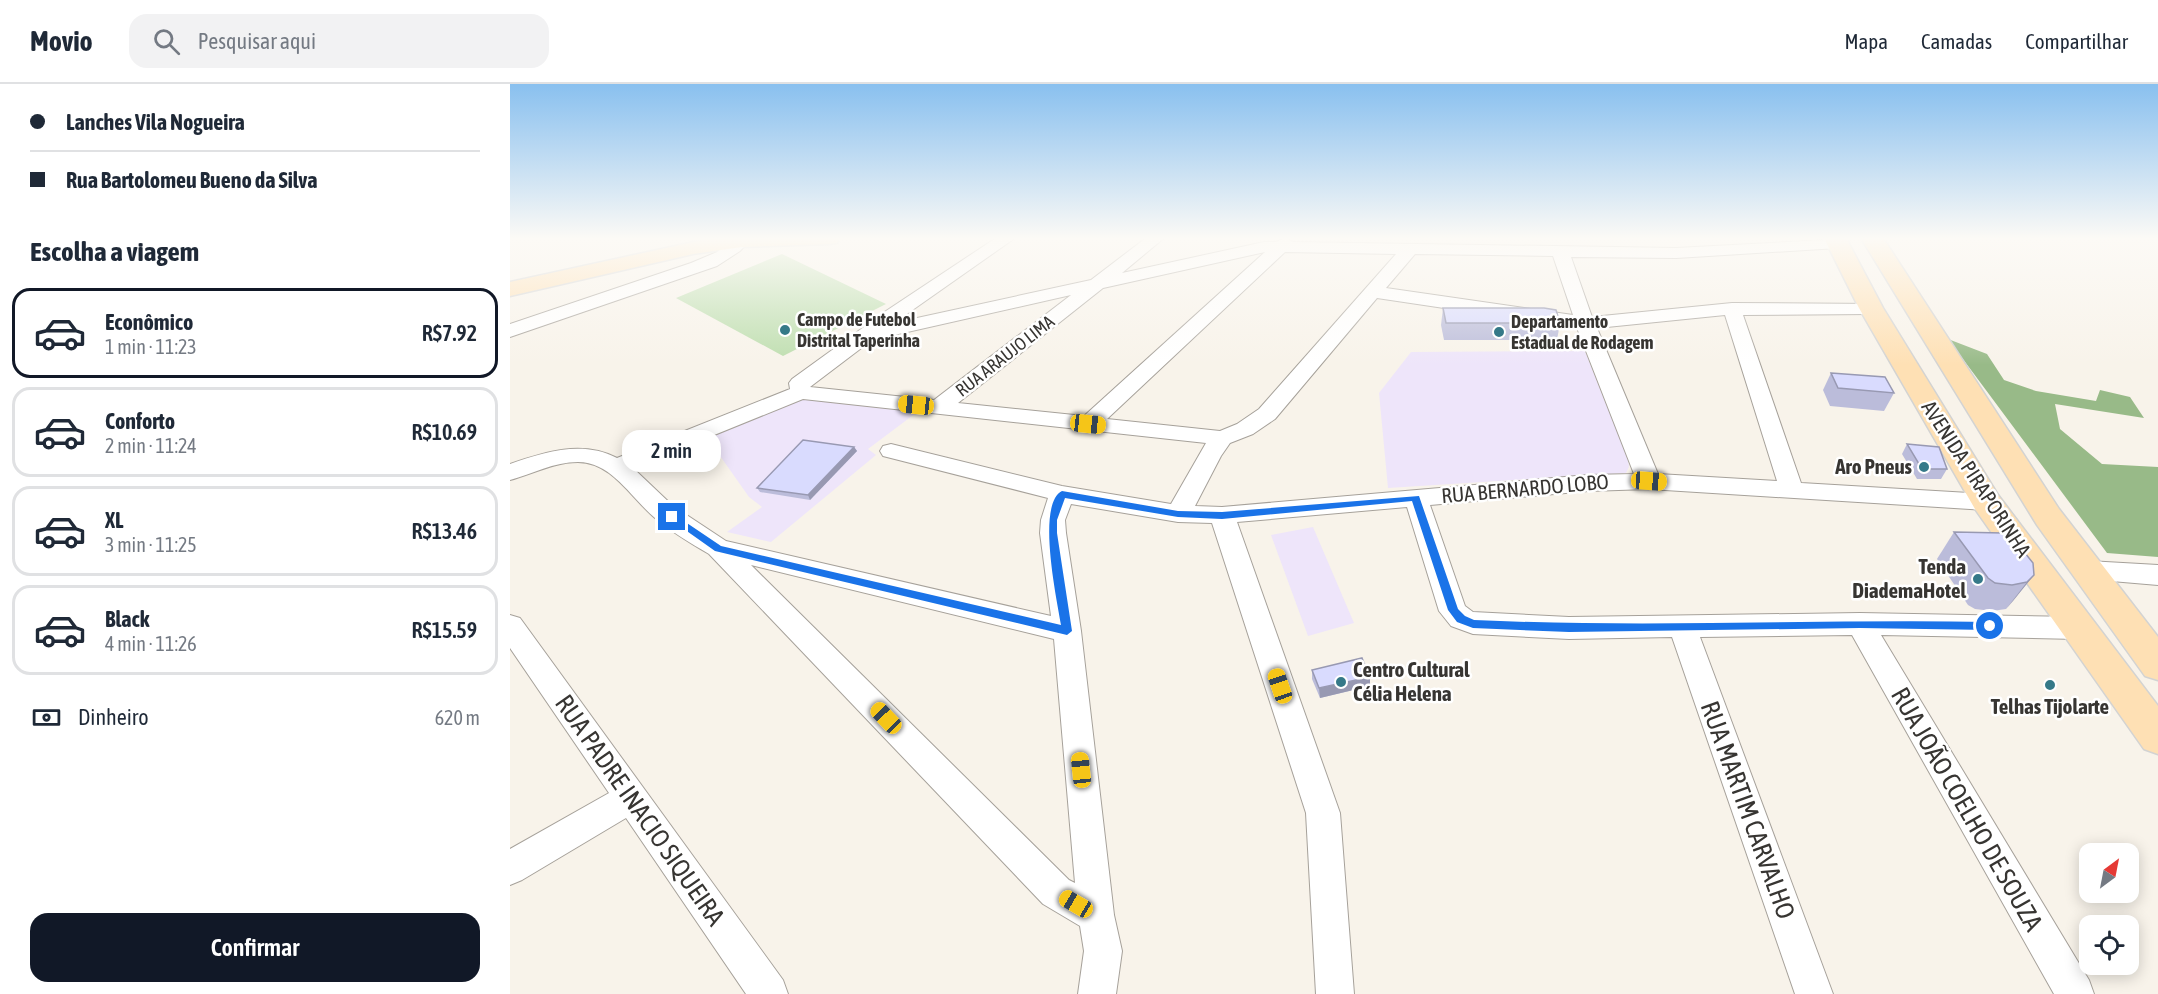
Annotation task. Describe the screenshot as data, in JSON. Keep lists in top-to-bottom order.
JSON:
{
  "streets": {
    "main road": ["AVENIDA PIRAPORINHA"],
    "street": [
      "RUA ARAUJO LIMA",
      "RUA BERNARDO LOBO",
      "RUA JOÃO COELHO DE SOUZA",
      "RUA PADRE INACIO SIQUEIRA",
      "RUA MARTIM CARVALHO"
    ]
  },
  "crossings": [
    ["AVENIDA PIRAPORINHA", "RUA BERNARDO LOBO"]
  ],
  "places": [
    "Campo de Futebol Distrital Taperinha",
    "Departamento Estadual de Rodagem",
    "Aro Pneus",
    "Tenda DiademaHotel",
    "Centro Cultural Célia Helena",
    "Telhas Tijolarte"
  ],
  "north": "top right",
  "page": {
    "header": "Movio",
    "search": "Pesquisar aqui",
    "nav": ["Mapa", "Camadas", "Compartilhar"],
    "banner": ["Lanches Vila Nogueira", "Rua Bartolomeu Bueno da Silva"],
    "heading": "Escolha a viagem",
    "list": [
      {
        "name": "Econômico",
        "note": "1 min · 11:23",
        "value": "R$7.92"
      },
      {
        "name": "Conforto",
        "note": "2 min · 11:24",
        "value": "R$10.69"
      },
      {
        "name": "XL",
        "note": "3 min · 11:25",
        "value": "R$13.46"
      },
      {
        "name": "Black",
        "note": "4 min · 11:26",
        "value": "R$15.59"
      }
    ],
    "bubble": "2 min",
    "pay": ["Dinheiro", "620 m"],
    "buttons": "Confirmar"
  }
}
